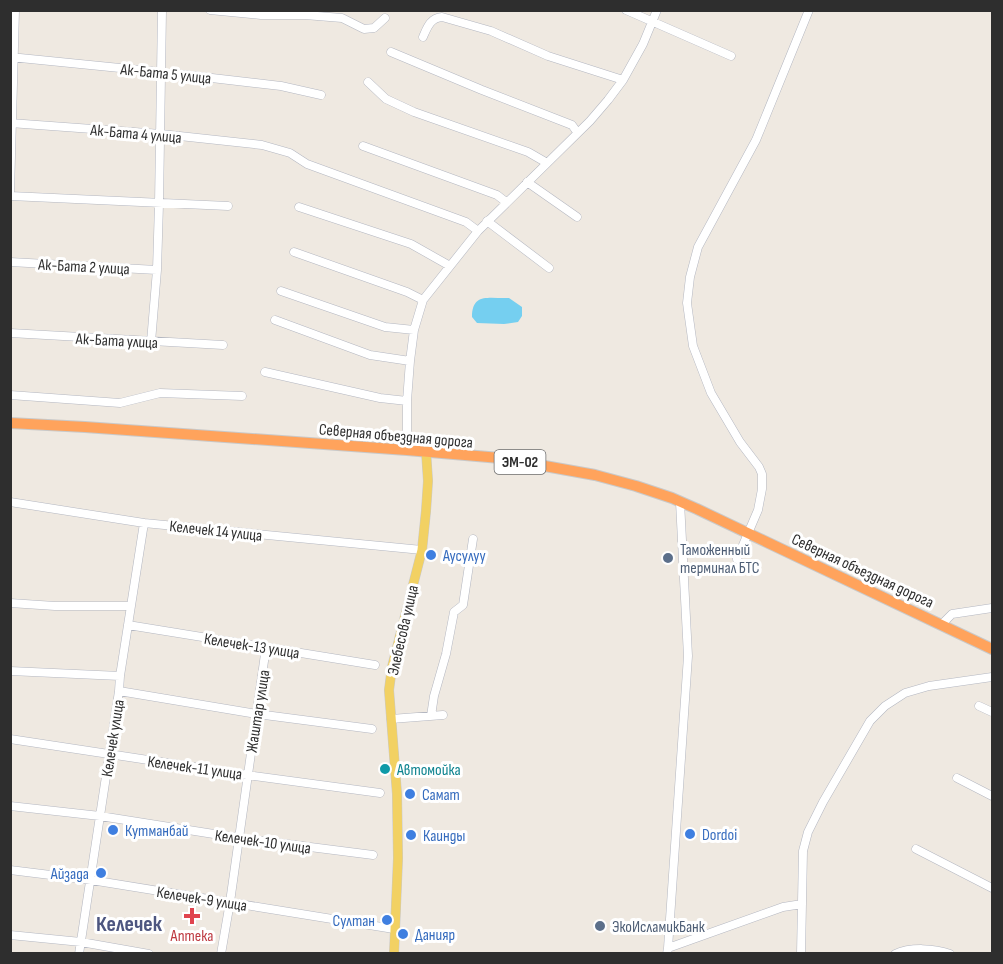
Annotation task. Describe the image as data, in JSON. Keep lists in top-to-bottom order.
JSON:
{
  "streets": {
    "highway": ["Северная объездная дорога", "ЭМ-02"],
    "main road": ["Элебесова улица"],
    "street": [
      "Ак-Бата 5 улица",
      "Ак-Бата 4 улица",
      "Ак-Бата 2 улица",
      "Ак-Бата улица",
      "Келечек 14 улица",
      "Келечек-13 улица",
      "Жаштар улица",
      "Келечек улица",
      "Келечек-11 улица",
      "Келечек-10 улица",
      "Келечек-9 улица"
    ]
  },
  "crossings": [
    ["Северная объездная дорога", "Элебесова улица"],
    ["Келечек 14 улица", "Элебесова улица"],
    ["Келечек 14 улица", "Келечек улица"],
    ["Элебесова улица", "Келечек-9 улица"],
    ["Келечек-13 улица", "Жаштар улица"],
    ["Келечек-13 улица", "Келечек улица"],
    ["Жаштар улица", "Келечек-11 улица"],
    ["Жаштар улица", "Келечек-10 улица"],
    ["Жаштар улица", "Келечек-9 улица"],
    ["Келечек улица", "Келечек-11 улица"],
    ["Келечек улица", "Келечек-10 улица"],
    ["Келечек улица", "Келечек-9 улица"]
  ],
  "districts": ["Келечек"],
  "places": {
    "other": [
      "Аусулуу",
      "Таможенный терминал БТС",
      "Автомойка",
      "Самат",
      "Кутманбай",
      "Dordoi",
      "Каинды",
      "Айзада",
      "Султан",
      "ЭкоИсламикБанк",
      "Данияр"
    ],
    "health": ["Аптека"]
  }
}
